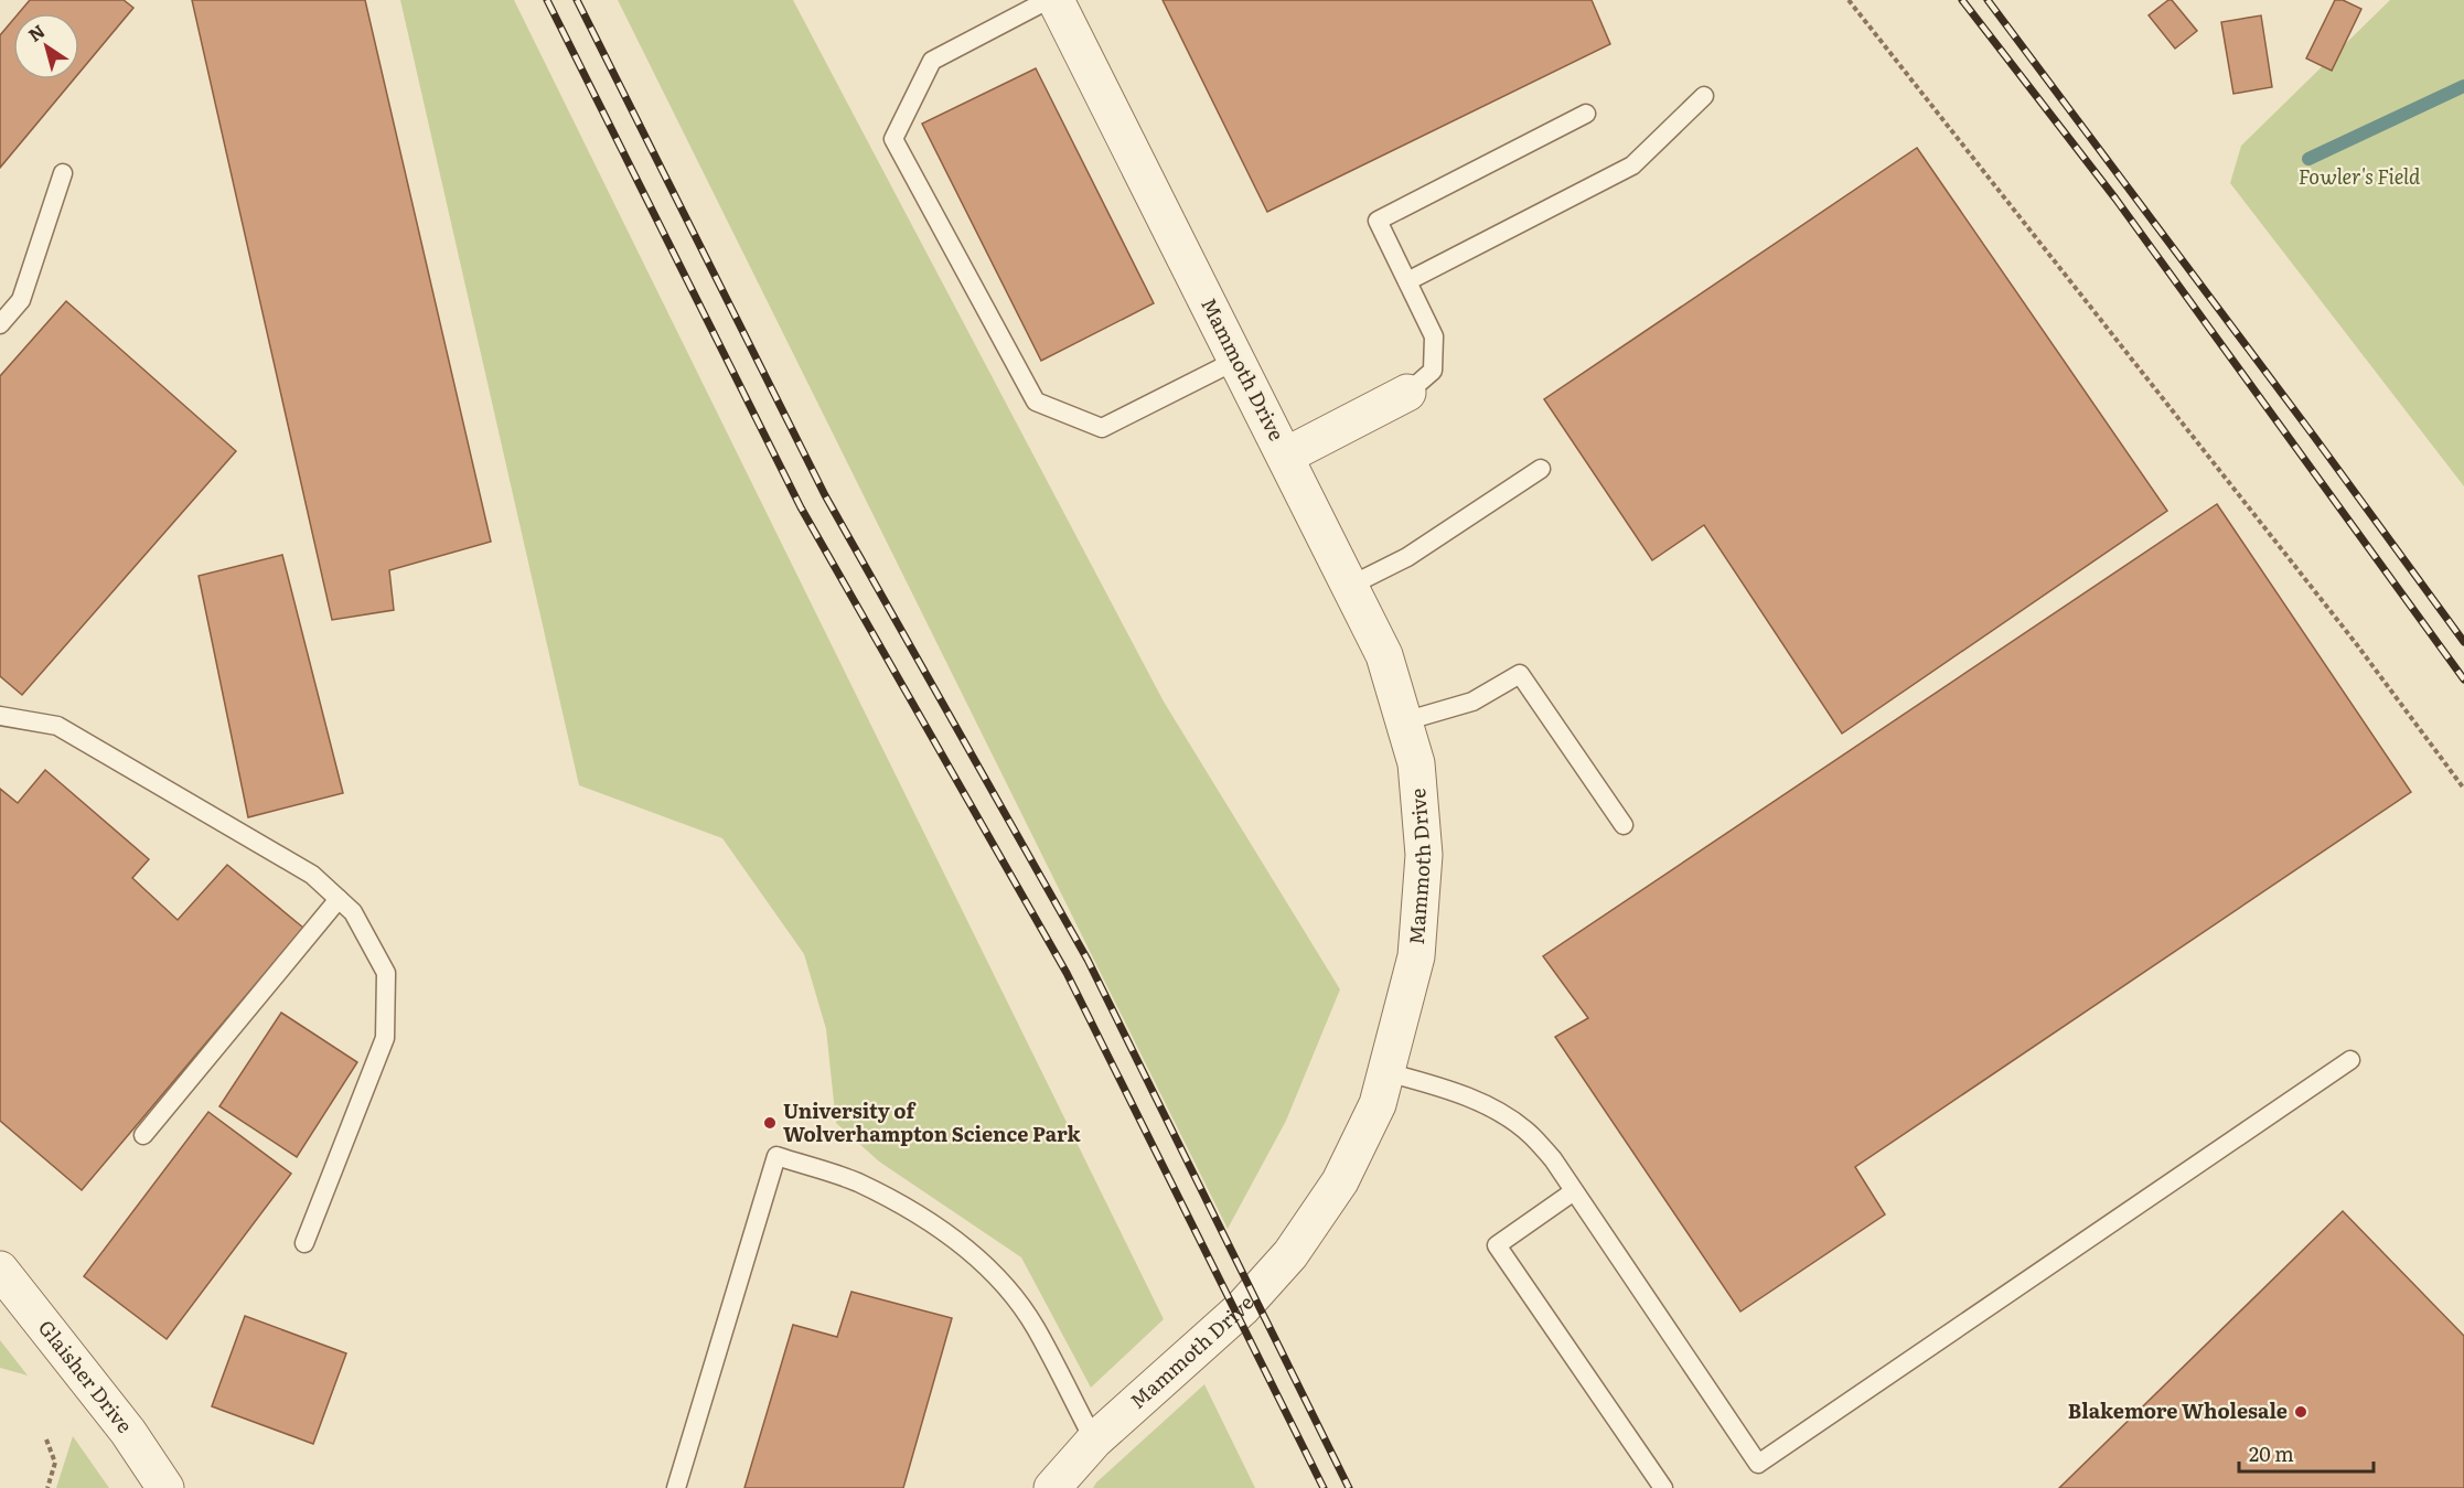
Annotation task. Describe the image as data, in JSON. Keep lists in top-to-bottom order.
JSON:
{
  "streets": {
    "street": ["Mammoth Drive", "Glaisher Drive"]
  },
  "parks": ["Fowler's Field"],
  "places": ["University of Wolverhampton Science Park", "Blakemore Wholesale"],
  "scale_bar": "20 m",
  "north": "top left"
}
